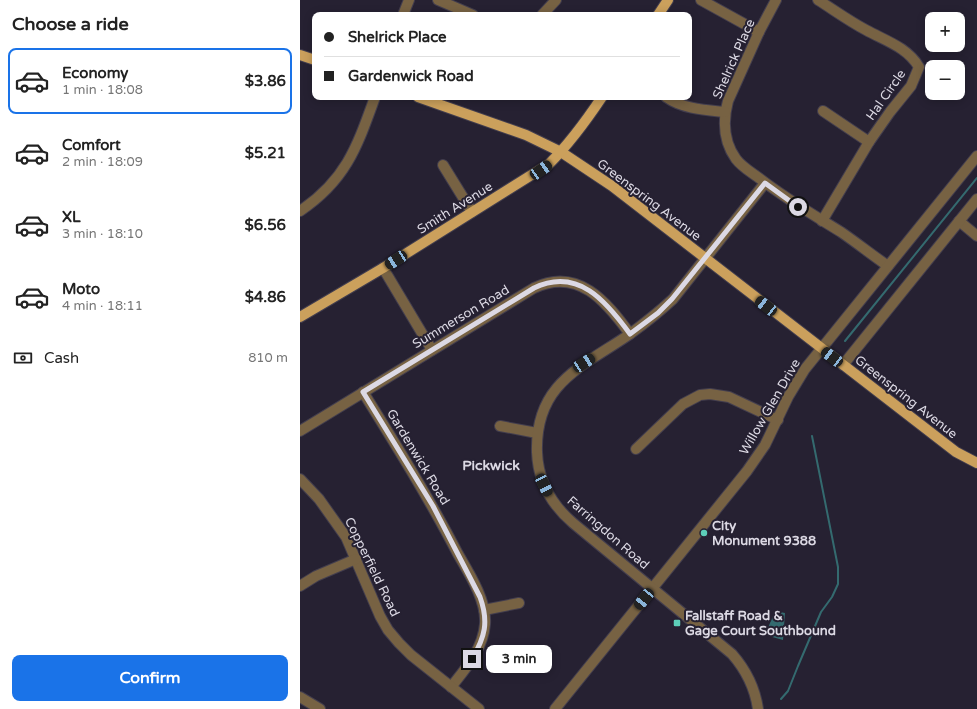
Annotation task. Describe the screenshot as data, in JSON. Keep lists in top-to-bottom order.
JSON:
{
  "streets": {
    "main road": ["Greenspring Avenue", "Smith Avenue"],
    "street": [
      "Shelrick Place",
      "Hal Circle",
      "Summerson Road",
      "Willow Glen Drive",
      "Gardenwick Road",
      "Farringdon Road",
      "Copperfield Road"
    ]
  },
  "crossings": [
    ["Shelrick Place", "Hal Circle"],
    ["Shelrick Place", "Willow Glen Drive"],
    ["Shelrick Place", "Farringdon Road"],
    ["Greenspring Avenue", "Smith Avenue"],
    ["Greenspring Avenue", "Willow Glen Drive"],
    ["Greenspring Avenue", "Farringdon Road"],
    ["Summerson Road", "Gardenwick Road"],
    ["Summerson Road", "Farringdon Road"],
    ["Willow Glen Drive", "Farringdon Road"],
    ["Gardenwick Road", "Copperfield Road"]
  ],
  "districts": ["Pickwick"],
  "places": {
    "other": ["City Monument 9388"],
    "transit": ["Fallstaff Road & Gage Court Southbound"]
  },
  "page": {
    "heading": "Choose a ride",
    "map_buttons": ["+", "−"],
    "banner": ["Shelrick Place", "Gardenwick Road"],
    "list": [
      {
        "name": "Economy",
        "note": "1 min · 18:08",
        "value": "$3.86"
      },
      {
        "name": "Comfort",
        "note": "2 min · 18:09",
        "value": "$5.21"
      },
      {
        "name": "XL",
        "note": "3 min · 18:10",
        "value": "$6.56"
      },
      {
        "name": "Moto",
        "note": "4 min · 18:11",
        "value": "$4.86"
      }
    ],
    "pay": ["Cash", "810 m"],
    "bubble": "3 min",
    "buttons": "Confirm"
  }
}
